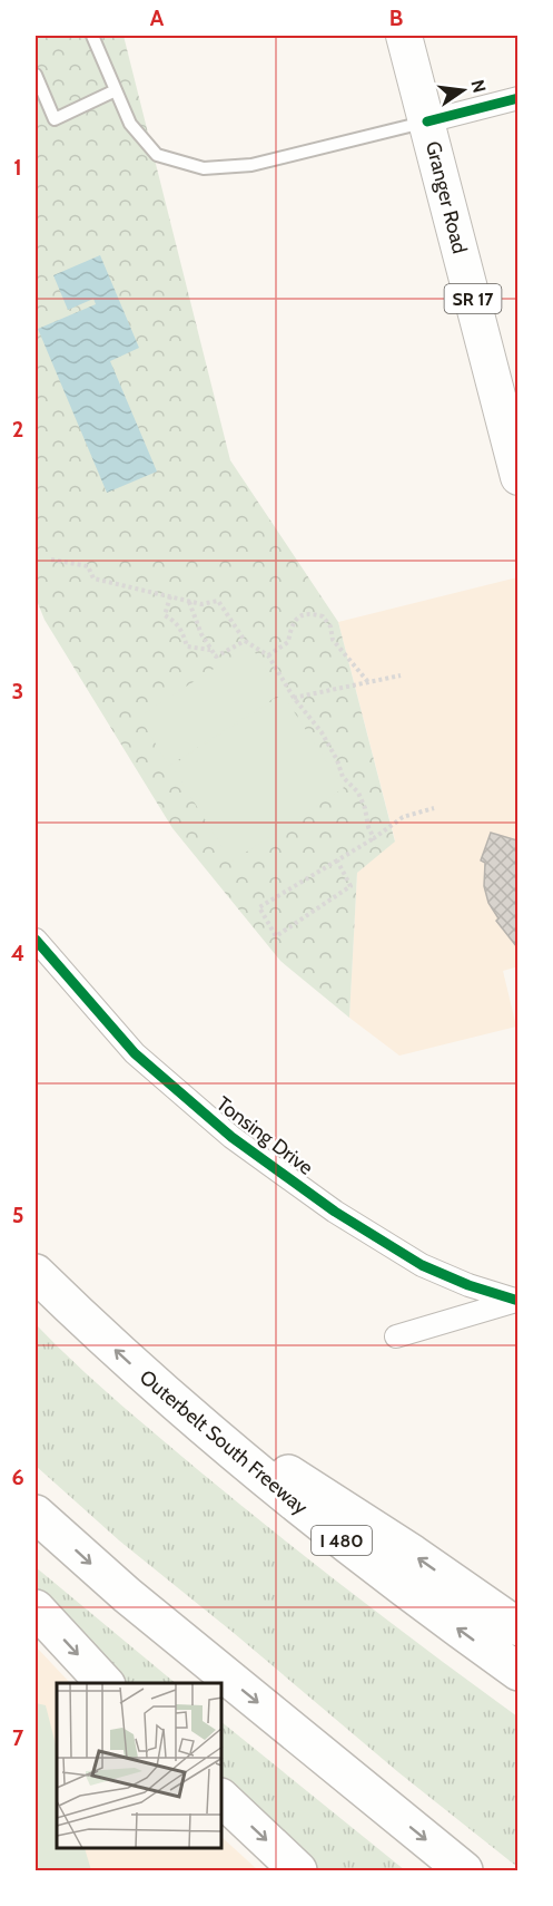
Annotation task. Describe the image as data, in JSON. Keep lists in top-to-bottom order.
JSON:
{
  "streets": {
    "highway": ["Outerbelt South Freeway", "I 480"],
    "main road": ["Granger Road", "SR 17"],
    "street": ["Tonsing Drive"]
  },
  "north": "right",
  "grid": {
    "columns": ["A", "B"],
    "rows": [
      "1",
      "2",
      "3",
      "4",
      "5",
      "6",
      "7"
    ]
  }
}
